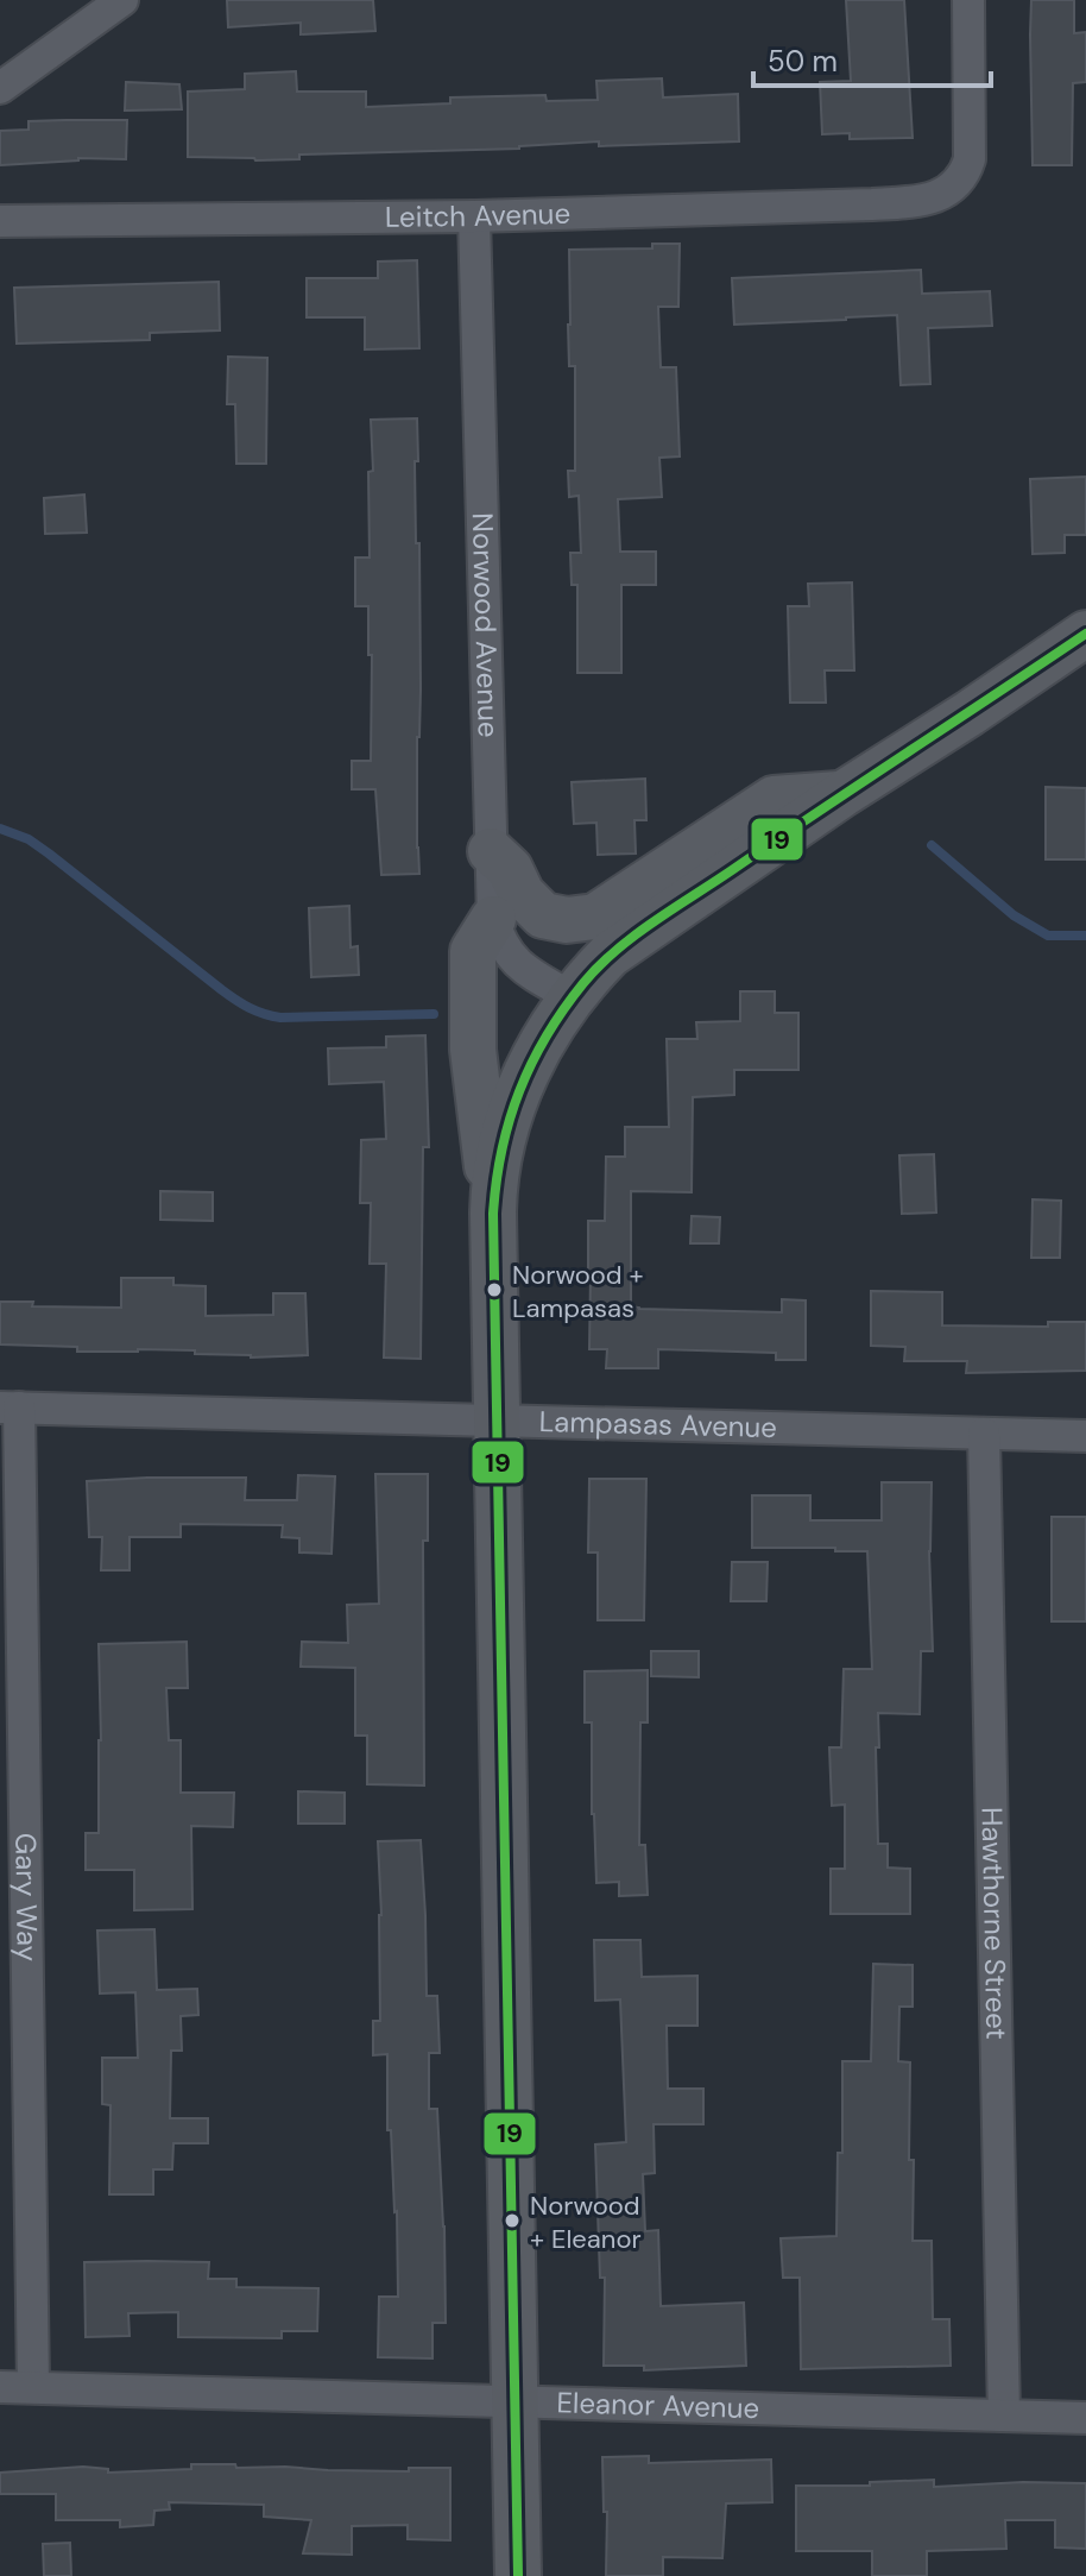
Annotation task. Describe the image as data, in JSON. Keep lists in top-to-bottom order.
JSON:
{
  "streets": {
    "street": [
      "Leitch Avenue",
      "Norwood Avenue",
      "Lampasas Avenue",
      "Gary Way",
      "Hawthorne Street",
      "Eleanor Avenue"
    ]
  },
  "crossings": [
    ["Leitch Avenue", "Norwood Avenue"],
    ["Lampasas Avenue", "Gary Way"],
    ["Lampasas Avenue", "Hawthorne Street"],
    ["Gary Way", "Eleanor Avenue"],
    ["Hawthorne Street", "Eleanor Avenue"]
  ],
  "places": ["Norwood + Lampasas", "Norwood + Eleanor"],
  "lines": ["transit line 19"],
  "scale_bar": "50 m"
}
